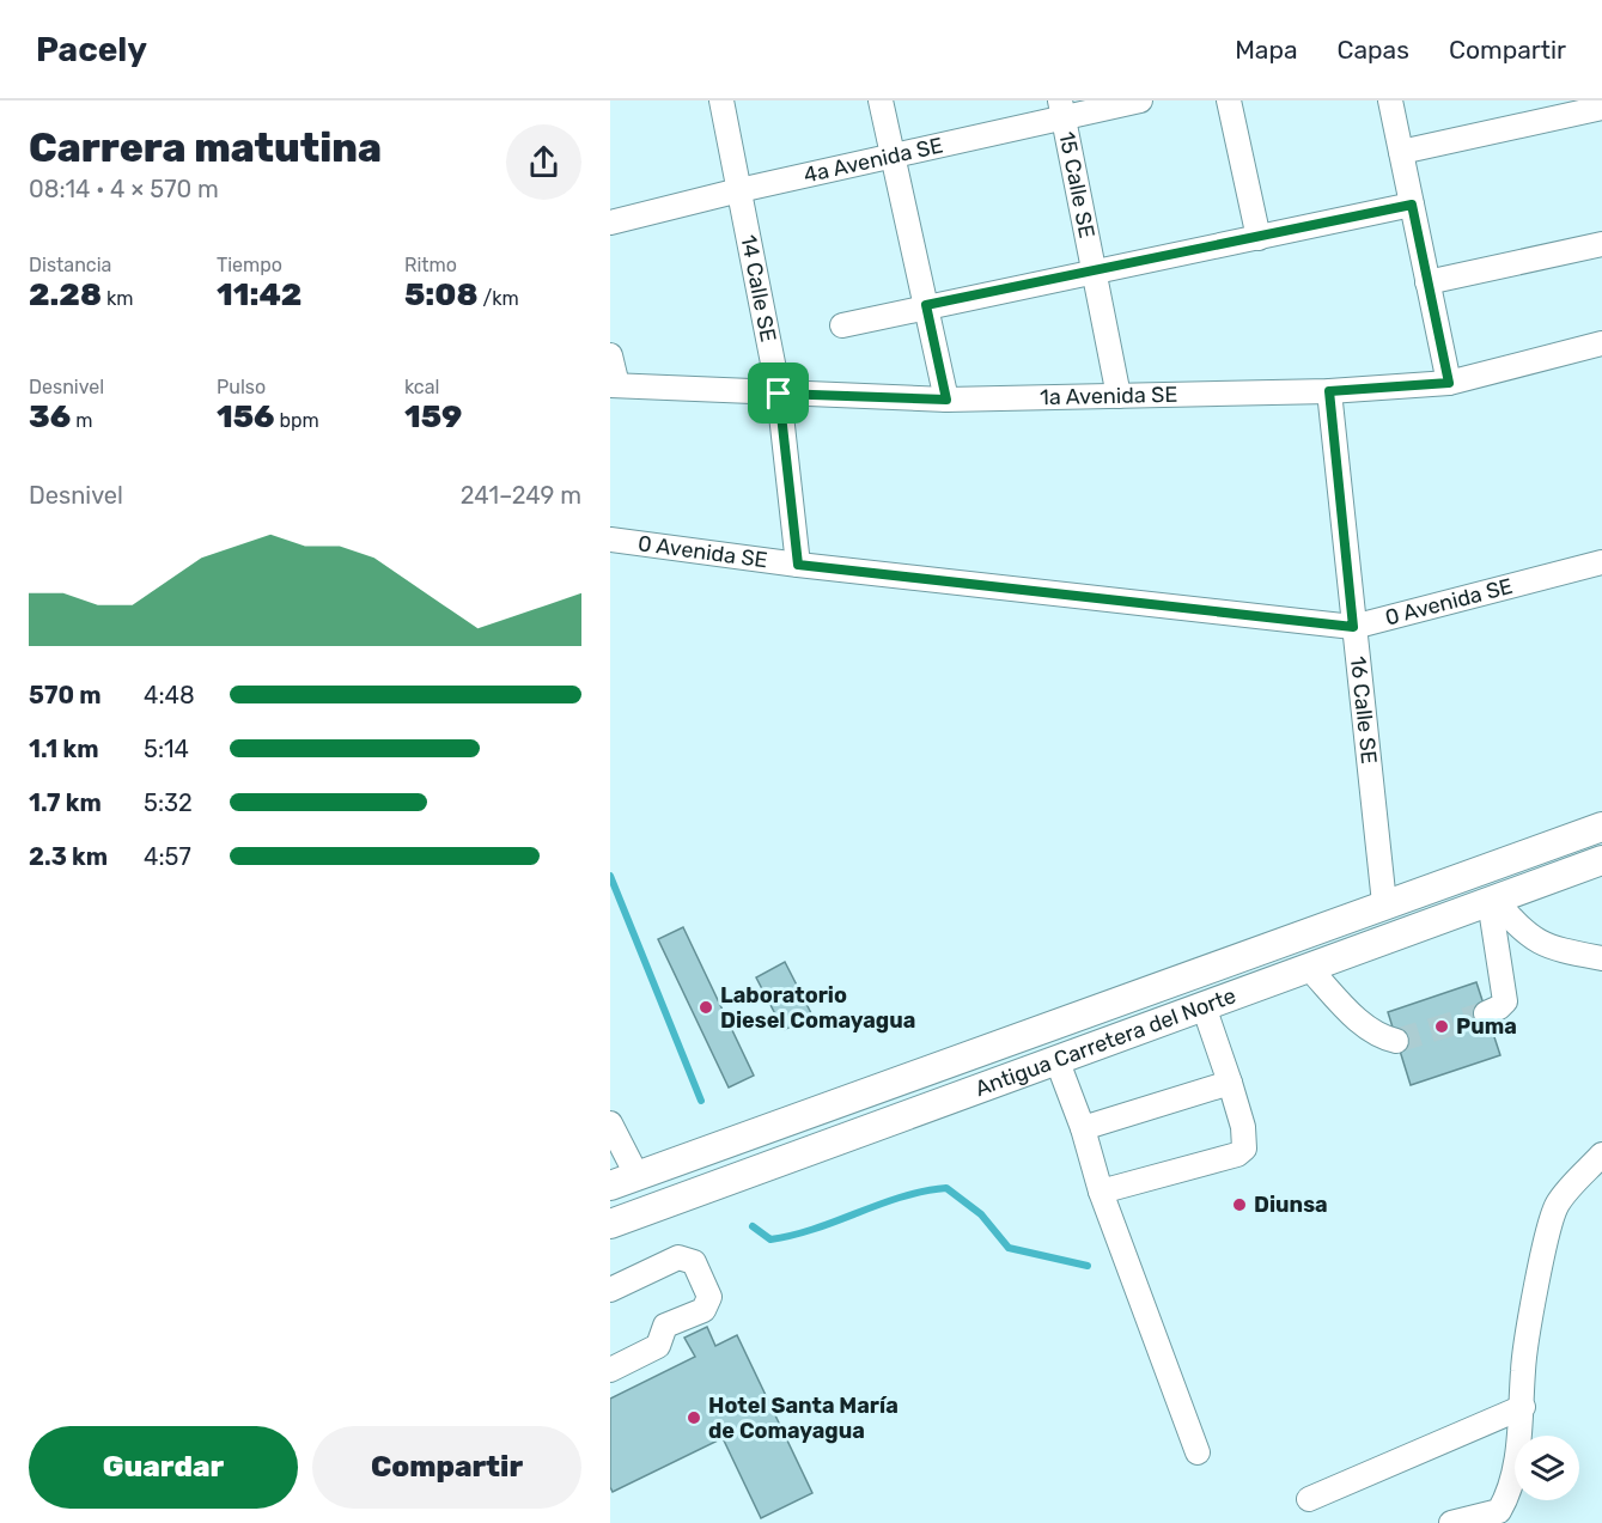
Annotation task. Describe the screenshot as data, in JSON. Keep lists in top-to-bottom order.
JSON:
{
  "streets": {
    "main road": ["Antigua Carretera del Norte"],
    "street": [
      "4a Avenida SE",
      "15 Calle SE",
      "14 Calle SE",
      "1a Avenida SE",
      "0 Avenida SE",
      "16 Calle SE"
    ]
  },
  "crossings": [
    ["4a Avenida SE", "15 Calle SE"],
    ["4a Avenida SE", "14 Calle SE"],
    ["15 Calle SE", "1a Avenida SE"],
    ["14 Calle SE", "1a Avenida SE"],
    ["14 Calle SE", "0 Avenida SE"],
    ["1a Avenida SE", "16 Calle SE"],
    ["0 Avenida SE", "16 Calle SE"],
    ["16 Calle SE", "Antigua Carretera del Norte"]
  ],
  "places": [
    "Laboratorio Diesel Comayagua",
    "Puma",
    "Diunsa",
    "Hotel Santa María de Comayagua"
  ],
  "page": {
    "header": "Pacely",
    "nav": ["Mapa", "Capas", "Compartir"],
    "heading": ["Carrera matutina", "08:14 · 4 × 570 m"],
    "stats": [
      ["Distancia", "2.28 km"],
      ["Tiempo", "11:42"],
      ["Ritmo", "5:08 /km"],
      ["Desnivel", "36 m"],
      ["Pulso", "156 bpm"],
      ["kcal", "159"]
    ],
    "chart": ["Desnivel", "241–249 m"],
    "list": [
      {
        "name": "570 m",
        "note": "4:48"
      },
      {
        "name": "1.1 km",
        "note": "5:14"
      },
      {
        "name": "1.7 km",
        "note": "5:32"
      },
      {
        "name": "2.3 km",
        "note": "4:57"
      }
    ],
    "buttons": ["Guardar", "Compartir"]
  }
}
